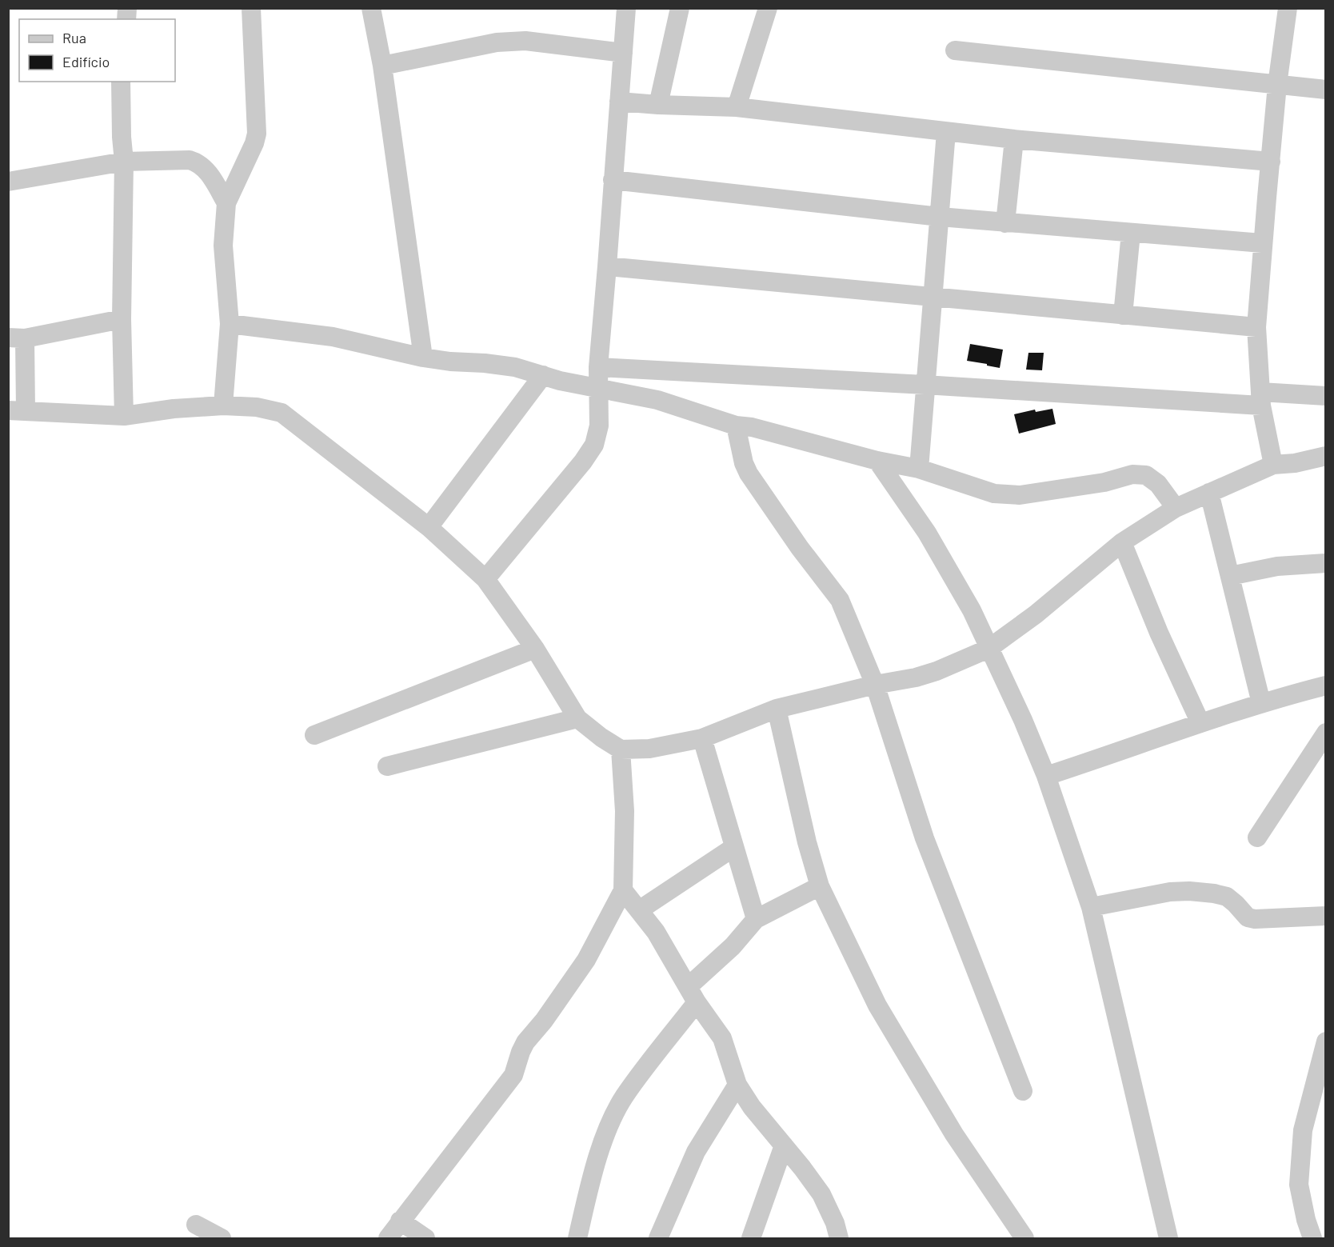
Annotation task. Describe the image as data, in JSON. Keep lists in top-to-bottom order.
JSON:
{
  "legend": ["Rua", "Edifício"]
}
